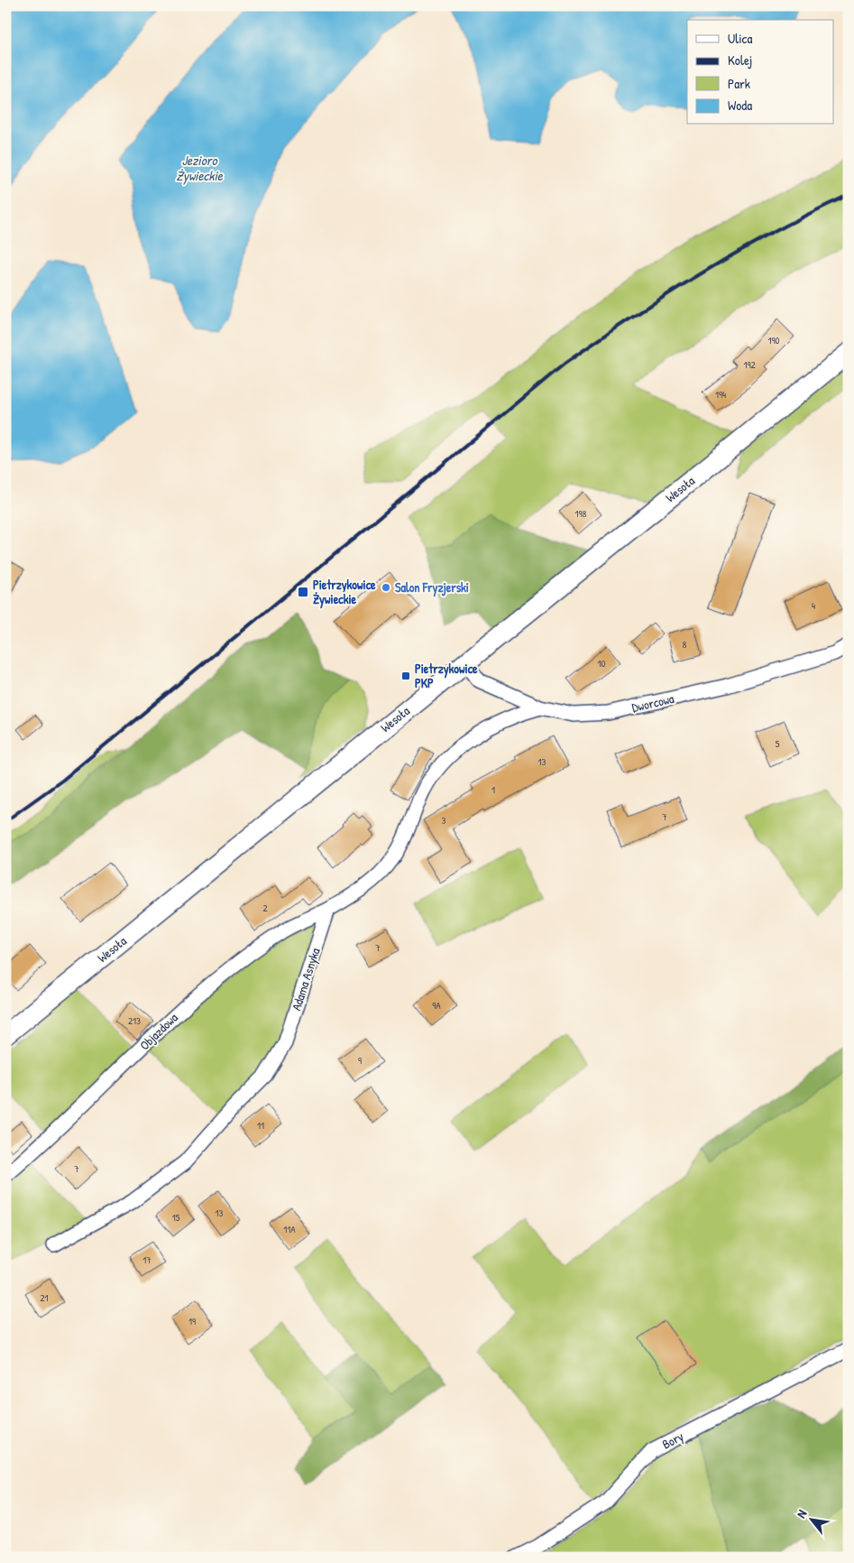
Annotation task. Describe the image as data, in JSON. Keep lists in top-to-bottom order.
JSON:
{
  "streets": {
    "main road": ["Wesoła"],
    "street": [
      "Dworcowa",
      "Adama Asnyka",
      "Objazdowa",
      "Bory"
    ]
  },
  "crossings": [
    ["Wesoła", "Dworcowa"],
    ["Adama Asnyka", "Objazdowa"]
  ],
  "water": ["Jezioro Żywieckie"],
  "places": {
    "other": ["Salon Fryzjerski"],
    "transit": ["Pietrzykowice Żywieckie", "Pietrzykowice PKP"]
  },
  "house_numbers": [
    "190",
    "192",
    "194",
    "198",
    "4",
    "8",
    "10",
    "5",
    "13",
    "1",
    "7",
    "3",
    "2",
    "7",
    "9A",
    "213",
    "9",
    "11",
    "7",
    "13",
    "15",
    "11A",
    "17",
    "21",
    "19"
  ],
  "legend": [
    "Ulica",
    "Kolej",
    "Park",
    "Woda"
  ],
  "north": "top left"
}
